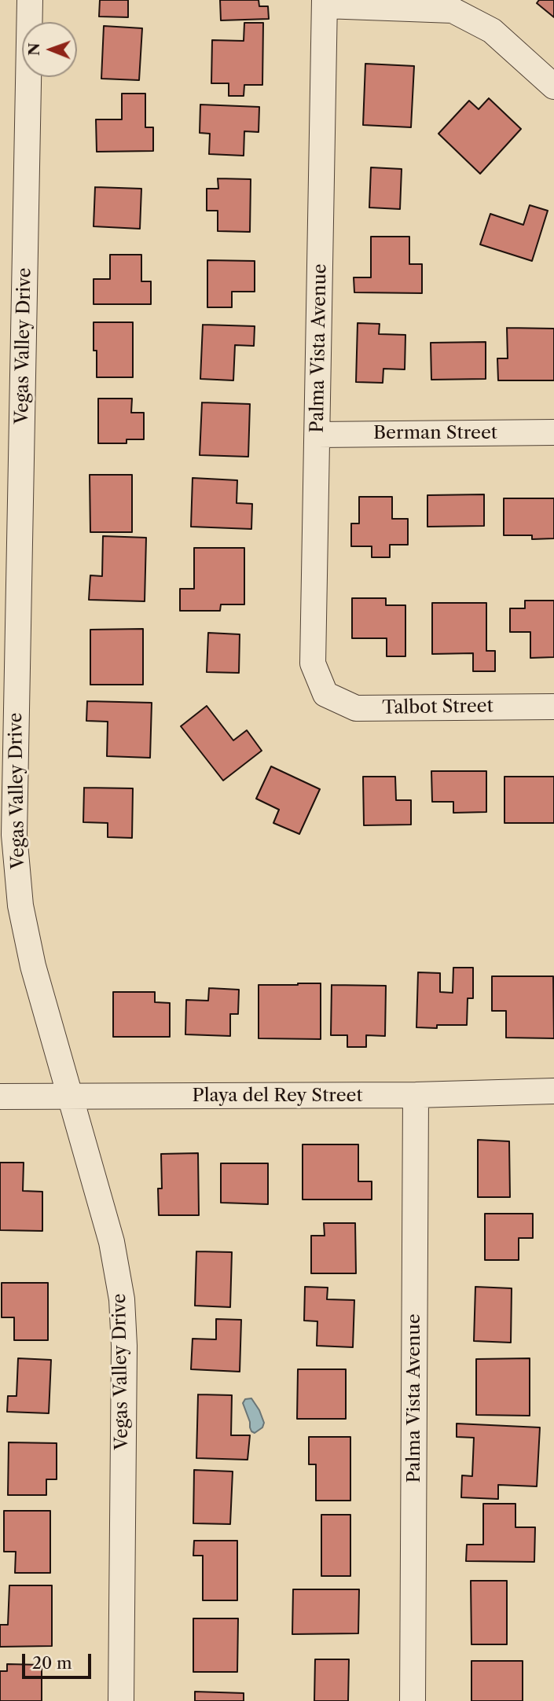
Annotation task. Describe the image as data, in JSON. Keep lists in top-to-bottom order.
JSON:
{
  "streets": {
    "street": [
      "Vegas Valley Drive",
      "Palma Vista Avenue",
      "Berman Street",
      "Talbot Street",
      "Playa del Rey Street"
    ]
  },
  "crossings": [
    ["Vegas Valley Drive", "Playa del Rey Street"],
    ["Palma Vista Avenue", "Berman Street"],
    ["Palma Vista Avenue", "Talbot Street"],
    ["Palma Vista Avenue", "Playa del Rey Street"]
  ],
  "scale_bar": "20 m",
  "north": "left"
}
